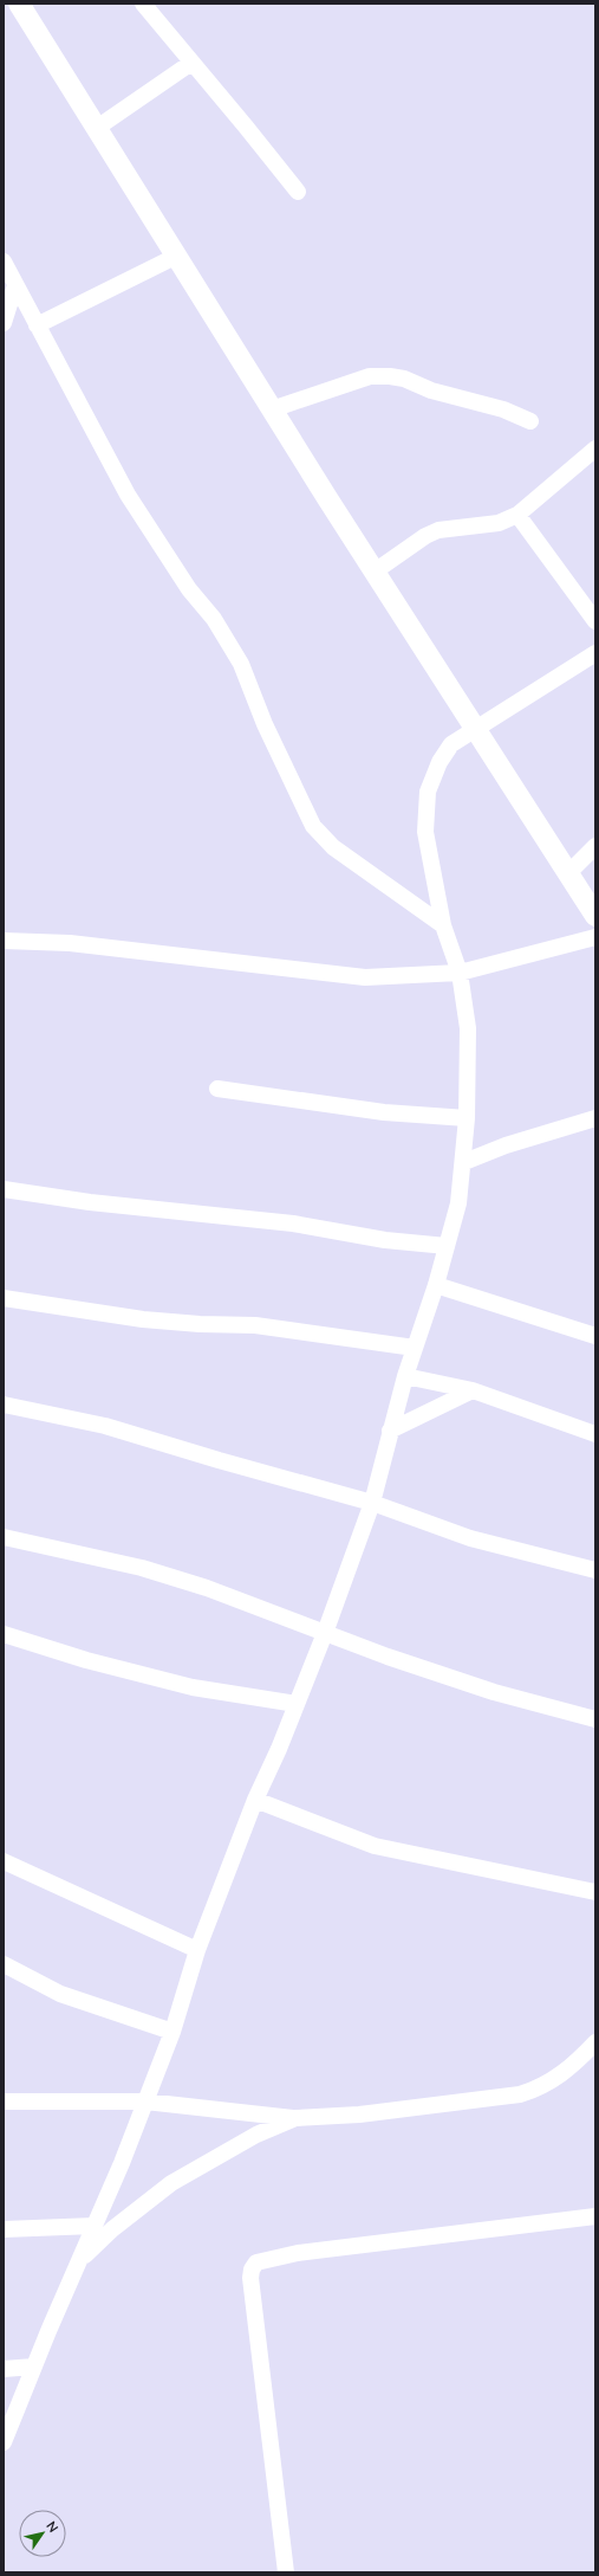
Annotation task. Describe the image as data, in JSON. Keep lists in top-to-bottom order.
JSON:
{
  "north": "top right"
}
